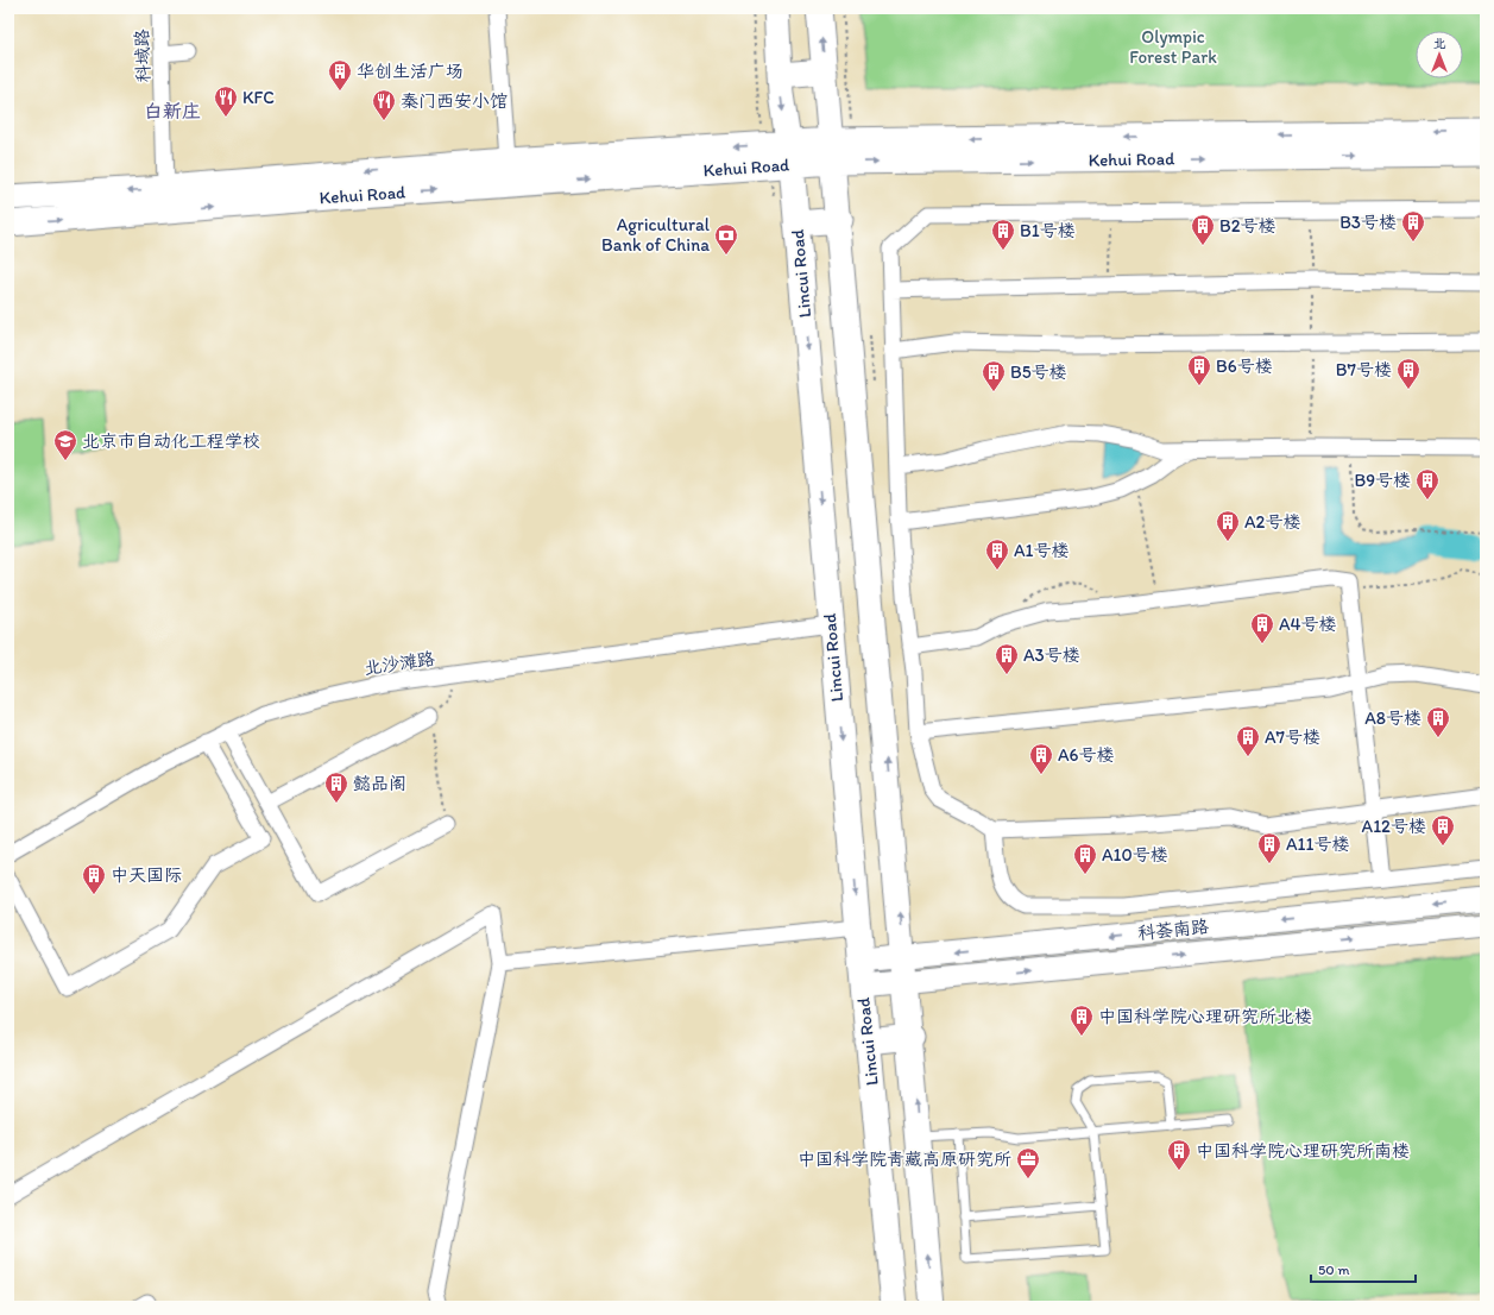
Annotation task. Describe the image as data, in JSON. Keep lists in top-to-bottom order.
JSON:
{
  "streets": {
    "main road": ["Kehui Road", "Lincui Road"],
    "street": ["科域路", "北沙滩路", "科荟南路"]
  },
  "crossings": [
    ["科域路", "Kehui Road"],
    ["Kehui Road", "Lincui Road"],
    ["Lincui Road", "北沙滩路"],
    ["Lincui Road", "科荟南路"]
  ],
  "districts": ["白新庄"],
  "parks": ["Olympic Forest Park"],
  "places": {
    "building": [
      "华创生活广场",
      "B3号楼",
      "B2号楼",
      "B1号楼",
      "B6号楼",
      "B7号楼",
      "B5号楼",
      "B9号楼",
      "A2号楼",
      "A1号楼",
      "A4号楼",
      "A3号楼",
      "A8号楼",
      "A7号楼",
      "A6号楼",
      "懿品阁",
      "A12号楼",
      "A11号楼",
      "A10号楼",
      "中天国际",
      "中国科学院心理研究所北楼",
      "中国科学院心理研究所南楼"
    ],
    "restaurant": ["KFC", "秦门西安小馆"],
    "bank": ["Agricultural Bank of China"],
    "school or university": ["北京市自动化工程学校"],
    "office": ["中国科学院青藏高原研究所"]
  },
  "scale_bar": "50 m",
  "north": "top"
}
